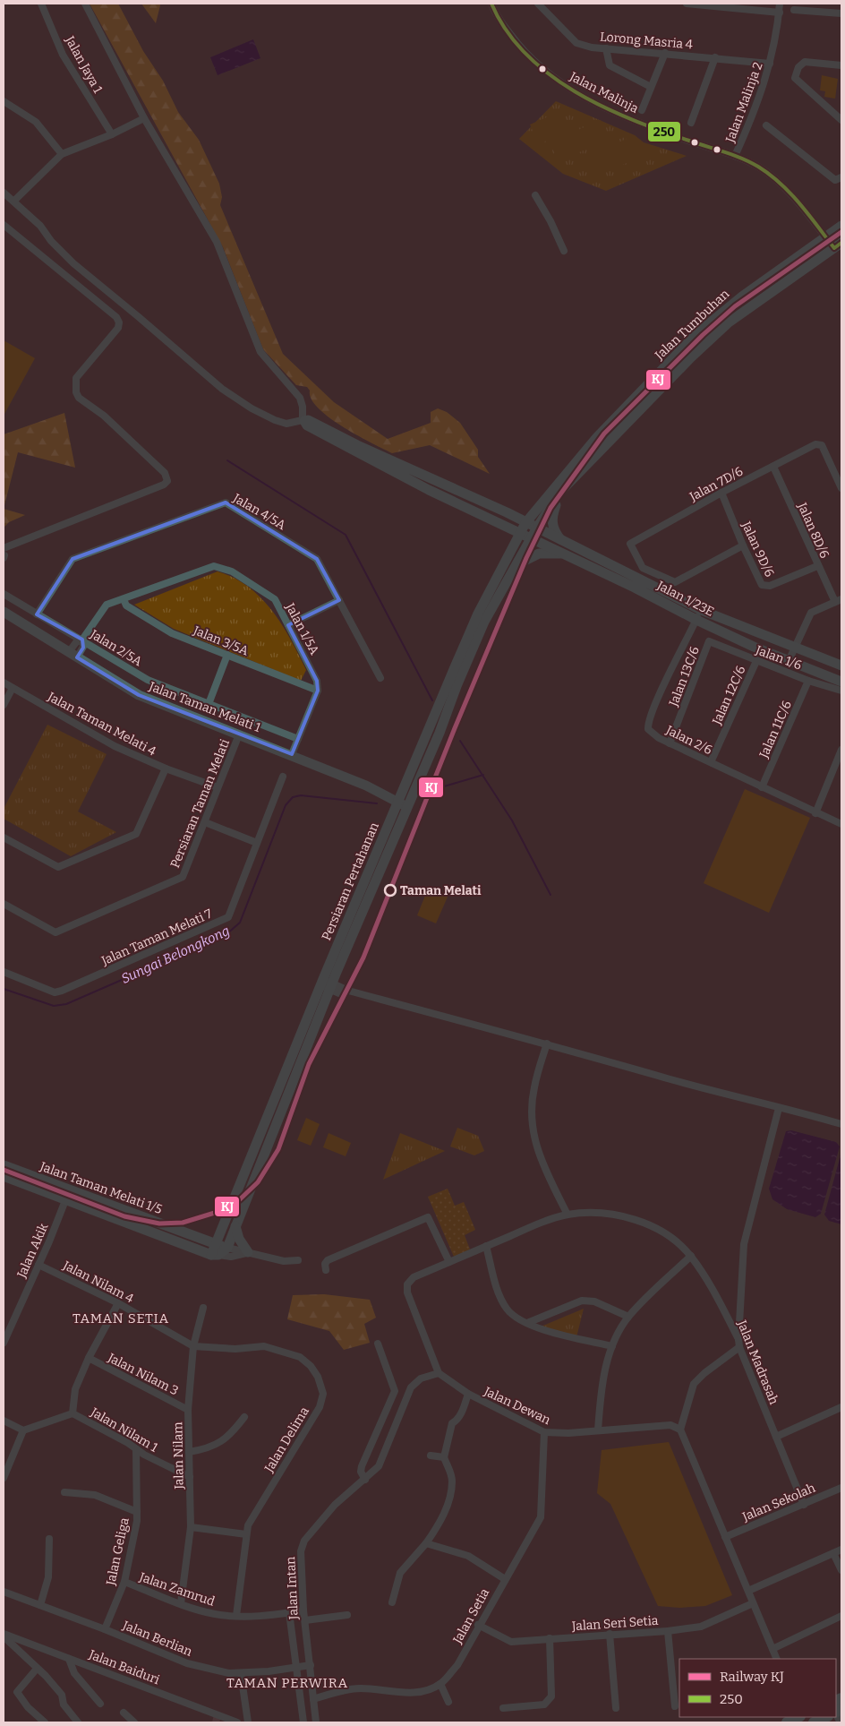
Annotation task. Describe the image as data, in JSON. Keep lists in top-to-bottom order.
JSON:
{
  "streets": {
    "main road": [
      "Jalan Tumbuhan",
      "Jalan 1/23E",
      "Jalan Taman Melati 1",
      "Persiaran Pertahanan",
      "Jalan Taman Melati 1/5"
    ],
    "street": [
      "Lorong Masria 4",
      "Jalan Jaya 1",
      "Jalan Malinja",
      "Jalan Malinja 2",
      "Jalan 7D/6",
      "Jalan 4/5A",
      "Jalan 8D/6",
      "Jalan 9D/6",
      "Jalan 1/5A",
      "Jalan 3/5A",
      "Jalan 2/5A",
      "Jalan 1/6",
      "Jalan 13C/6",
      "Jalan 12C/6",
      "Jalan Taman Melati 4",
      "Jalan 11C/6",
      "Jalan 2/6",
      "Persiaran Taman Melati",
      "Jalan Taman Melati 7",
      "Jalan Akik",
      "Jalan Nilam 4",
      "Jalan Madrasah",
      "Jalan Nilam 3",
      "Jalan Dewan",
      "Jalan Nilam 1",
      "Jalan Delima",
      "Jalan Nilam",
      "Jalan Sekolah",
      "Jalan Geliga",
      "Jalan Intan",
      "Jalan Zamrud",
      "Jalan Setia",
      "Jalan Seri Setia",
      "Jalan Berlian",
      "Jalan Baiduri"
    ]
  },
  "crossings": [
    ["Lorong Masria 4", "Jalan Malinja 2"],
    ["Jalan Malinja", "Jalan Malinja 2"],
    ["Jalan Malinja", "Jalan Tumbuhan"],
    ["Jalan Tumbuhan", "Jalan 1/23E"],
    ["Jalan Tumbuhan", "Persiaran Pertahanan"],
    ["Jalan 7D/6", "Jalan 8D/6"],
    ["Jalan 7D/6", "Jalan 9D/6"],
    ["Jalan 4/5A", "Jalan 2/5A"],
    ["Jalan 8D/6", "Jalan 9D/6"],
    ["Jalan 1/23E", "Jalan 2/6"],
    ["Jalan 1/23E", "Persiaran Pertahanan"],
    ["Jalan 1/5A", "Jalan 3/5A"],
    ["Jalan 1/5A", "Jalan 2/5A"],
    ["Jalan 1/5A", "Jalan Taman Melati 1"],
    ["Jalan 1/6", "Jalan 13C/6"],
    ["Jalan 1/6", "Jalan 12C/6"],
    ["Jalan 1/6", "Jalan 11C/6"],
    ["Jalan 13C/6", "Jalan 2/6"],
    ["Jalan 12C/6", "Jalan 2/6"],
    ["Jalan Taman Melati 1", "Persiaran Taman Melati"],
    ["Jalan Taman Melati 1", "Persiaran Pertahanan"],
    ["Jalan Taman Melati 4", "Persiaran Taman Melati"],
    ["Jalan 11C/6", "Jalan 2/6"],
    ["Persiaran Pertahanan", "Jalan Taman Melati 1/5"],
    ["Jalan Taman Melati 1/5", "Jalan Akik"],
    ["Jalan Akik", "Jalan Nilam 4"],
    ["Jalan Nilam 4", "Jalan Nilam 1"],
    ["Jalan Nilam 4", "Jalan Delima"],
    ["Jalan Nilam 4", "Jalan Nilam"],
    ["Jalan Madrasah", "Jalan Dewan"],
    ["Jalan Madrasah", "Jalan Sekolah"],
    ["Jalan Madrasah", "Jalan Intan"],
    ["Jalan Nilam 3", "Jalan Nilam 1"],
    ["Jalan Nilam 3", "Jalan Nilam"],
    ["Jalan Dewan", "Jalan Intan"],
    ["Jalan Dewan", "Jalan Setia"],
    ["Jalan Nilam 1", "Jalan Nilam"],
    ["Jalan Nilam 1", "Jalan Geliga"],
    ["Jalan Delima", "Jalan Nilam"],
    ["Jalan Delima", "Jalan Zamrud"],
    ["Jalan Nilam", "Jalan Zamrud"],
    ["Jalan Geliga", "Jalan Zamrud"],
    ["Jalan Geliga", "Jalan Berlian"],
    ["Jalan Intan", "Jalan Zamrud"],
    ["Jalan Intan", "Jalan Setia"],
    ["Jalan Intan", "Jalan Berlian"],
    ["Jalan Setia", "Jalan Seri Setia"]
  ],
  "districts": ["TAMAN SETIA", "TAMAN PERWIRA"],
  "water": ["Sungai Belongkong"],
  "places": ["Taman Melati"],
  "lines": ["transit line 250", "rail line KJ"],
  "legend": ["Railway KJ", "250"]
}
